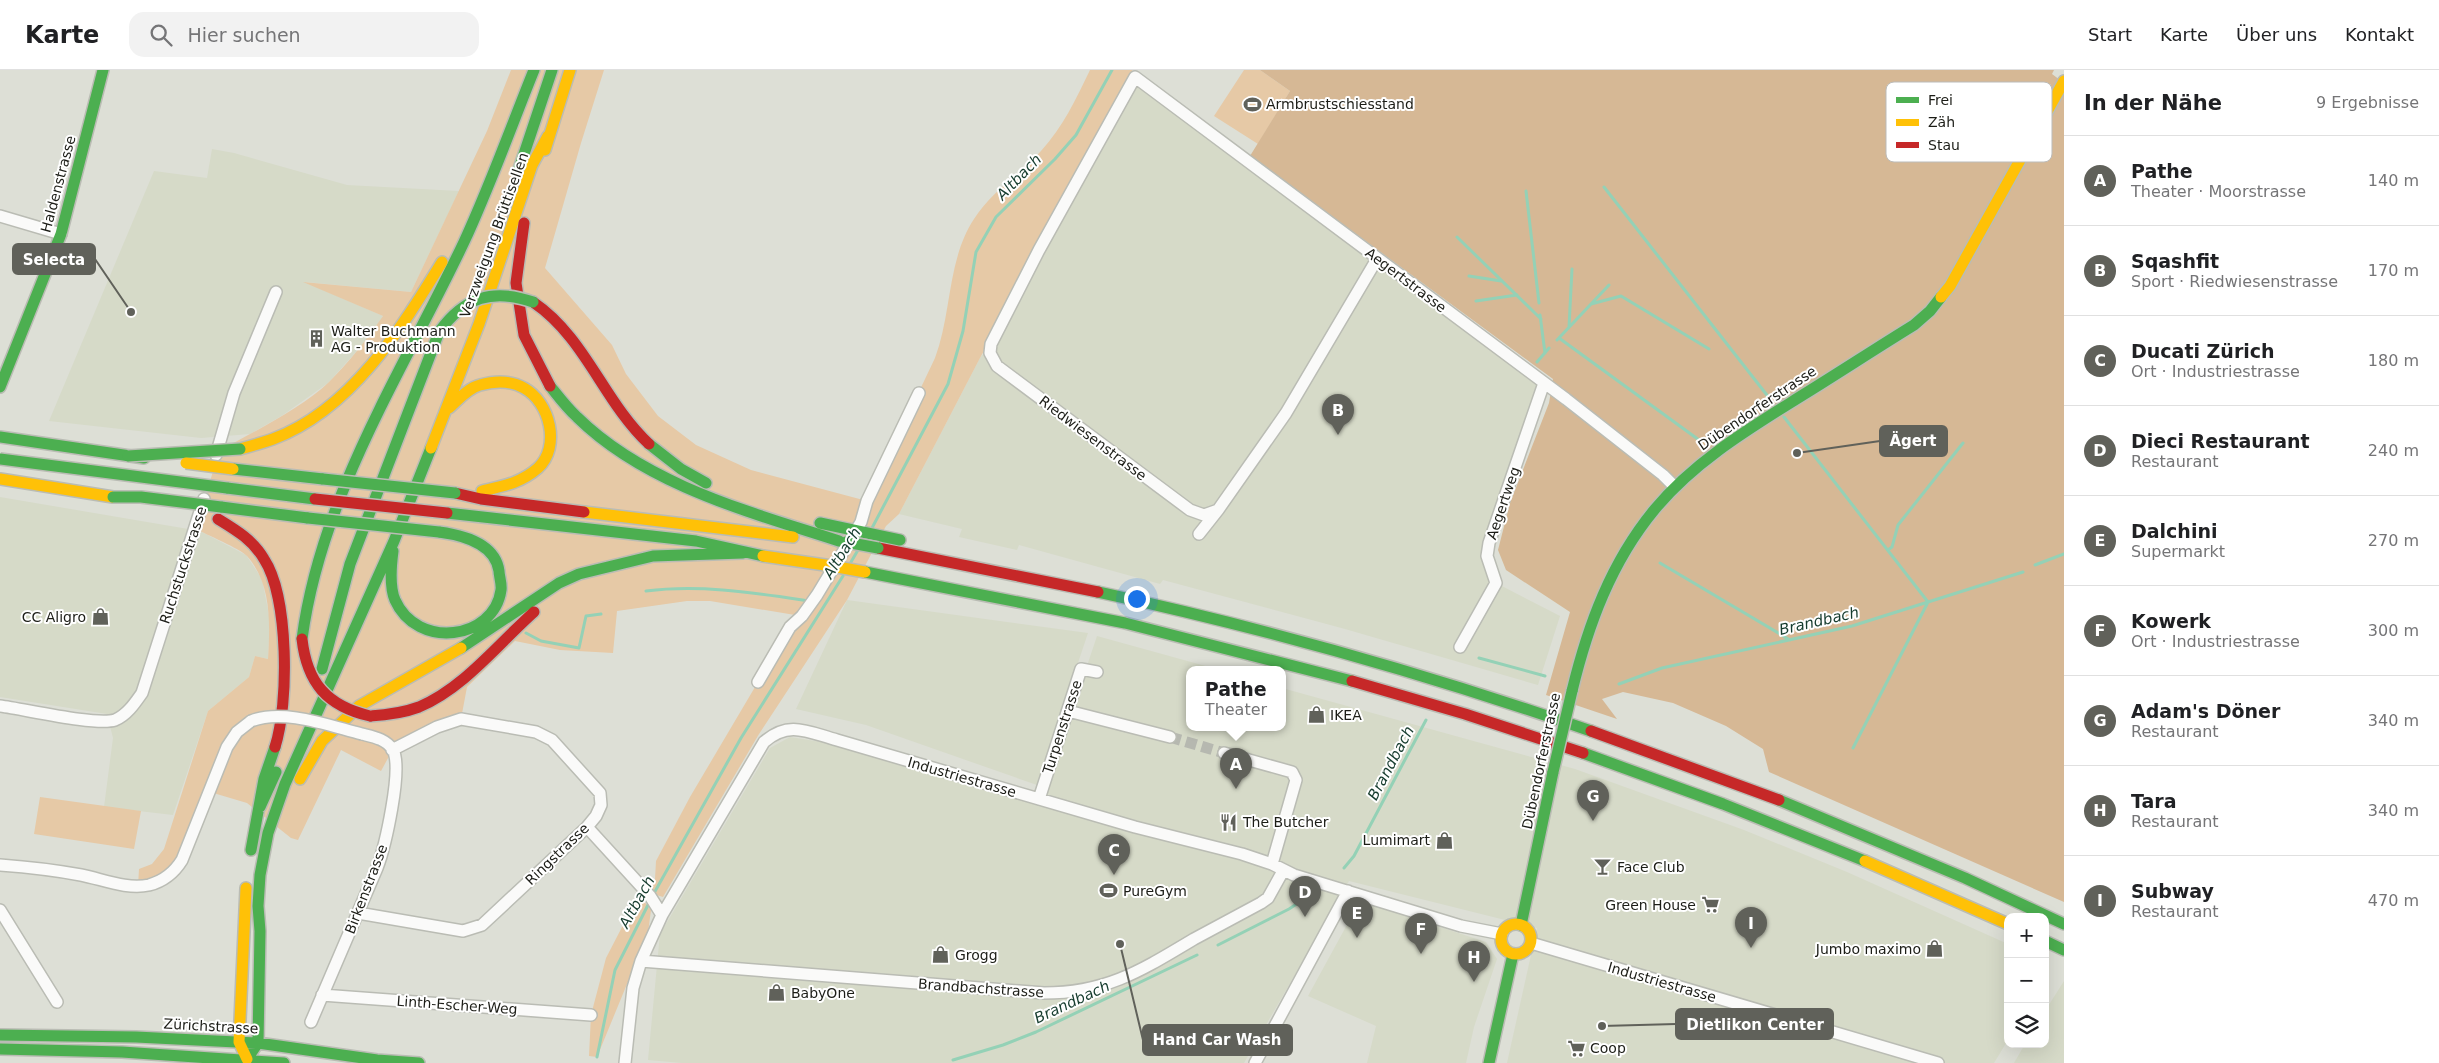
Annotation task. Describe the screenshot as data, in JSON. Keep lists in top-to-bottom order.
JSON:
{
  "streets": {
    "main road": [
      "Haldenstrasse",
      "Verzweigung Brüttisellen",
      "Dübendorferstrasse",
      "Zürichstrasse"
    ],
    "street": [
      "Aegertstrasse",
      "Riedwiesenstrasse",
      "Aegertweg",
      "Ruchstuckstrasse",
      "Turpenstrasse",
      "Industriestrasse",
      "Ringstrasse",
      "Birkenstrasse",
      "Brandbachstrasse",
      "Linth-Escher-Weg"
    ]
  },
  "crossings": [
    ["Aegertstrasse", "Dübendorferstrasse"],
    ["Aegertstrasse", "Riedwiesenstrasse"],
    ["Aegertstrasse", "Aegertweg"],
    ["Dübendorferstrasse", "Industriestrasse"],
    ["Turpenstrasse", "Industriestrasse"],
    ["Industriestrasse", "Brandbachstrasse"],
    ["Ringstrasse", "Birkenstrasse"],
    ["Birkenstrasse", "Linth-Escher-Weg"]
  ],
  "water": ["Altbach", "Brandbach"],
  "places": {
    "sports": ["Armbrustschiesstand", "PureGym"],
    "other": [
      "Selecta",
      "Ägert",
      "Hand Car Wash",
      "Dietlikon Center"
    ],
    "building": ["Walter Buchmann AG - Produktion"],
    "shop": [
      "CC Aligro",
      "IKEA",
      "Lumimart",
      "Jumbo maximo",
      "Grogg",
      "BabyOne"
    ],
    "restaurant": ["The Butcher"],
    "bar": ["Face Club"],
    "supermarket": ["Green House", "Coop"]
  },
  "legend": ["Frei", "Zäh", "Stau"],
  "page": {
    "header": "Karte",
    "search": "Hier suchen",
    "nav": [
      "Start",
      "Karte",
      "Über uns",
      "Kontakt"
    ],
    "heading": ["In der Nähe", "9 Ergebnisse"],
    "list": [
      {
        "mark": "A",
        "name": "Pathe",
        "note": "Theater · Moorstrasse",
        "value": "140 m"
      },
      {
        "mark": "B",
        "name": "Sqashfit",
        "note": "Sport · Riedwiesenstrasse",
        "value": "170 m"
      },
      {
        "mark": "C",
        "name": "Ducati Zürich",
        "note": "Ort · Industriestrasse",
        "value": "180 m"
      },
      {
        "mark": "D",
        "name": "Dieci Restaurant",
        "note": "Restaurant",
        "value": "240 m"
      },
      {
        "mark": "E",
        "name": "Dalchini",
        "note": "Supermarkt",
        "value": "270 m"
      },
      {
        "mark": "F",
        "name": "Kowerk",
        "note": "Ort · Industriestrasse",
        "value": "300 m"
      },
      {
        "mark": "G",
        "name": "Adam's Döner",
        "note": "Restaurant",
        "value": "340 m"
      },
      {
        "mark": "H",
        "name": "Tara",
        "note": "Restaurant",
        "value": "340 m"
      },
      {
        "mark": "I",
        "name": "Subway",
        "note": "Restaurant",
        "value": "470 m"
      }
    ],
    "pins": [
      "B",
      "A",
      "G",
      "C",
      "D",
      "E",
      "I",
      "F",
      "H"
    ],
    "popup": ["Pathe", "Theater"],
    "map_buttons": ["+", "−"]
  }
}
